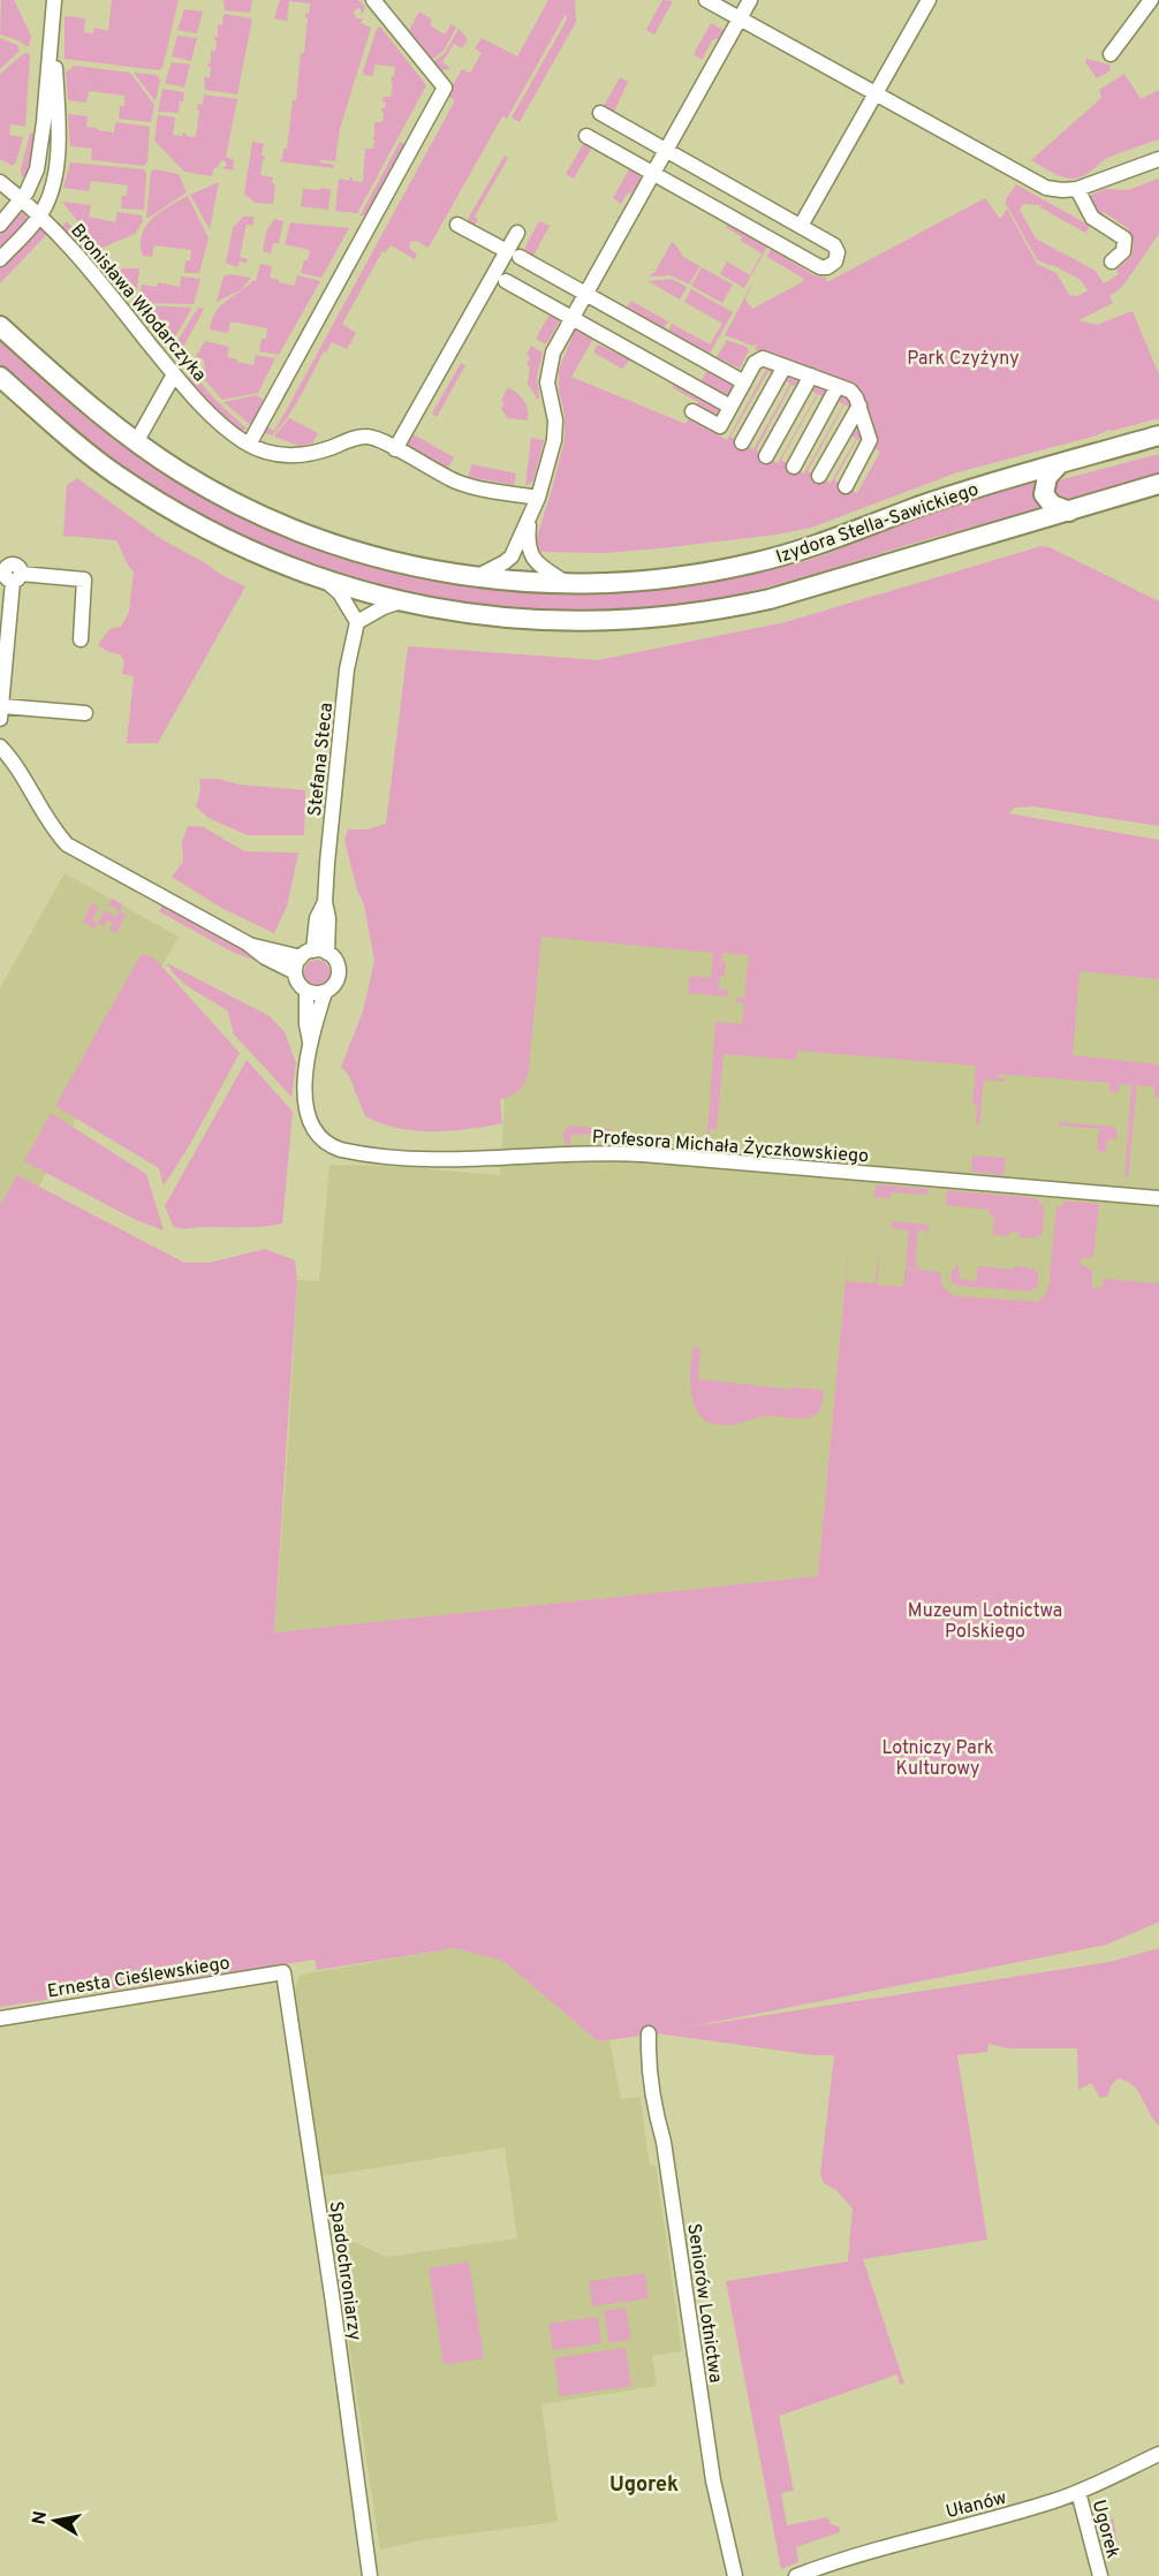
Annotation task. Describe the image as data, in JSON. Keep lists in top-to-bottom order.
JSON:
{
  "streets": {
    "main road": ["Izydora Stella-Sawickiego"],
    "street": [
      "Bronisława Włodarczyka",
      "Stefana Steca",
      "Profesora Michała Życzkowskiego",
      "Ernesta Cieślewskiego",
      "Spadochroniarzy",
      "Seniorów Lotnictwa",
      "Ułanów",
      "Ugorek"
    ]
  },
  "crossings": [
    ["Stefana Steca", "Profesora Michała Życzkowskiego"],
    ["Ernesta Cieślewskiego", "Spadochroniarzy"],
    ["Ułanów", "Ugorek"]
  ],
  "districts": ["Ugorek"],
  "parks": ["Park Czyżyny", "Muzeum Lotnictwa Polskiego", "Lotniczy Park Kulturowy"],
  "north": "left"
}
